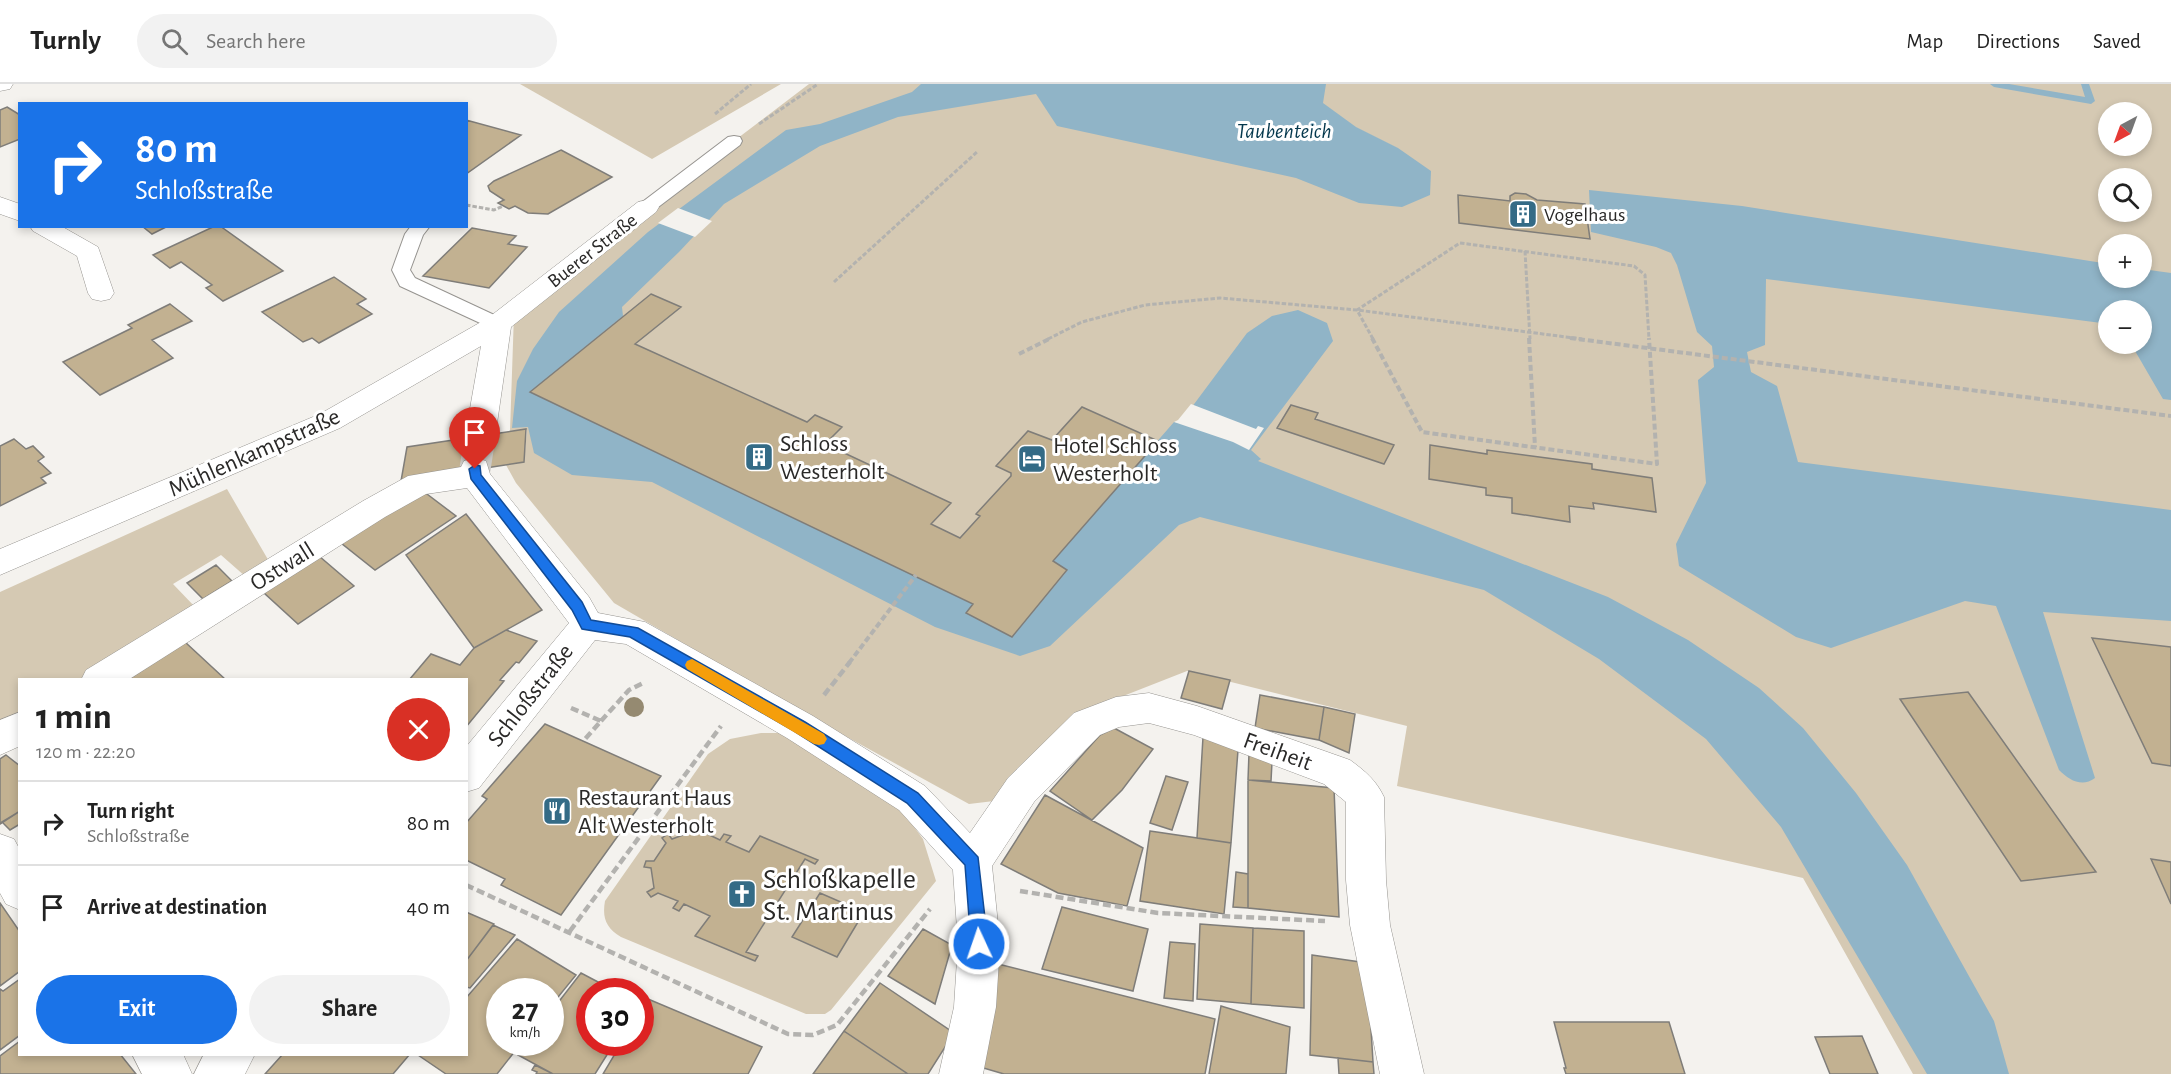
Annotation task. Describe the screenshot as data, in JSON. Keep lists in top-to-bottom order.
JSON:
{
  "streets": {
    "street": [
      "Buerer Straße",
      "Mühlenkampstraße",
      "Ostwall",
      "Schloßstraße",
      "Freiheit"
    ]
  },
  "crossings": [
    ["Buerer Straße", "Mühlenkampstraße"],
    ["Ostwall", "Schloßstraße"]
  ],
  "water": ["Taubenteich"],
  "places": {
    "building": ["Vogelhaus", "Schloss Westerholt"],
    "hotel": ["Hotel Schloss Westerholt"],
    "restaurant": ["Restaurant Haus Alt Westerholt"],
    "church": ["Schloßkapelle St. Martinus"]
  },
  "north": "bottom left",
  "page": {
    "header": "Turnly",
    "search": "Search here",
    "nav": ["Map", "Directions", "Saved"],
    "map_buttons": ["+", "−"],
    "turn": ["80 m", "Schloßstraße"],
    "heading": ["1 min", "120 m · 22:20"],
    "list": [
      {
        "name": "Turn right",
        "note": "Schloßstraße",
        "value": "80 m"
      },
      {
        "name": "Arrive at destination",
        "value": "40 m"
      }
    ],
    "buttons": ["Exit", "Share"],
    "speed": "27 km/h",
    "limit": "30"
  }
}
